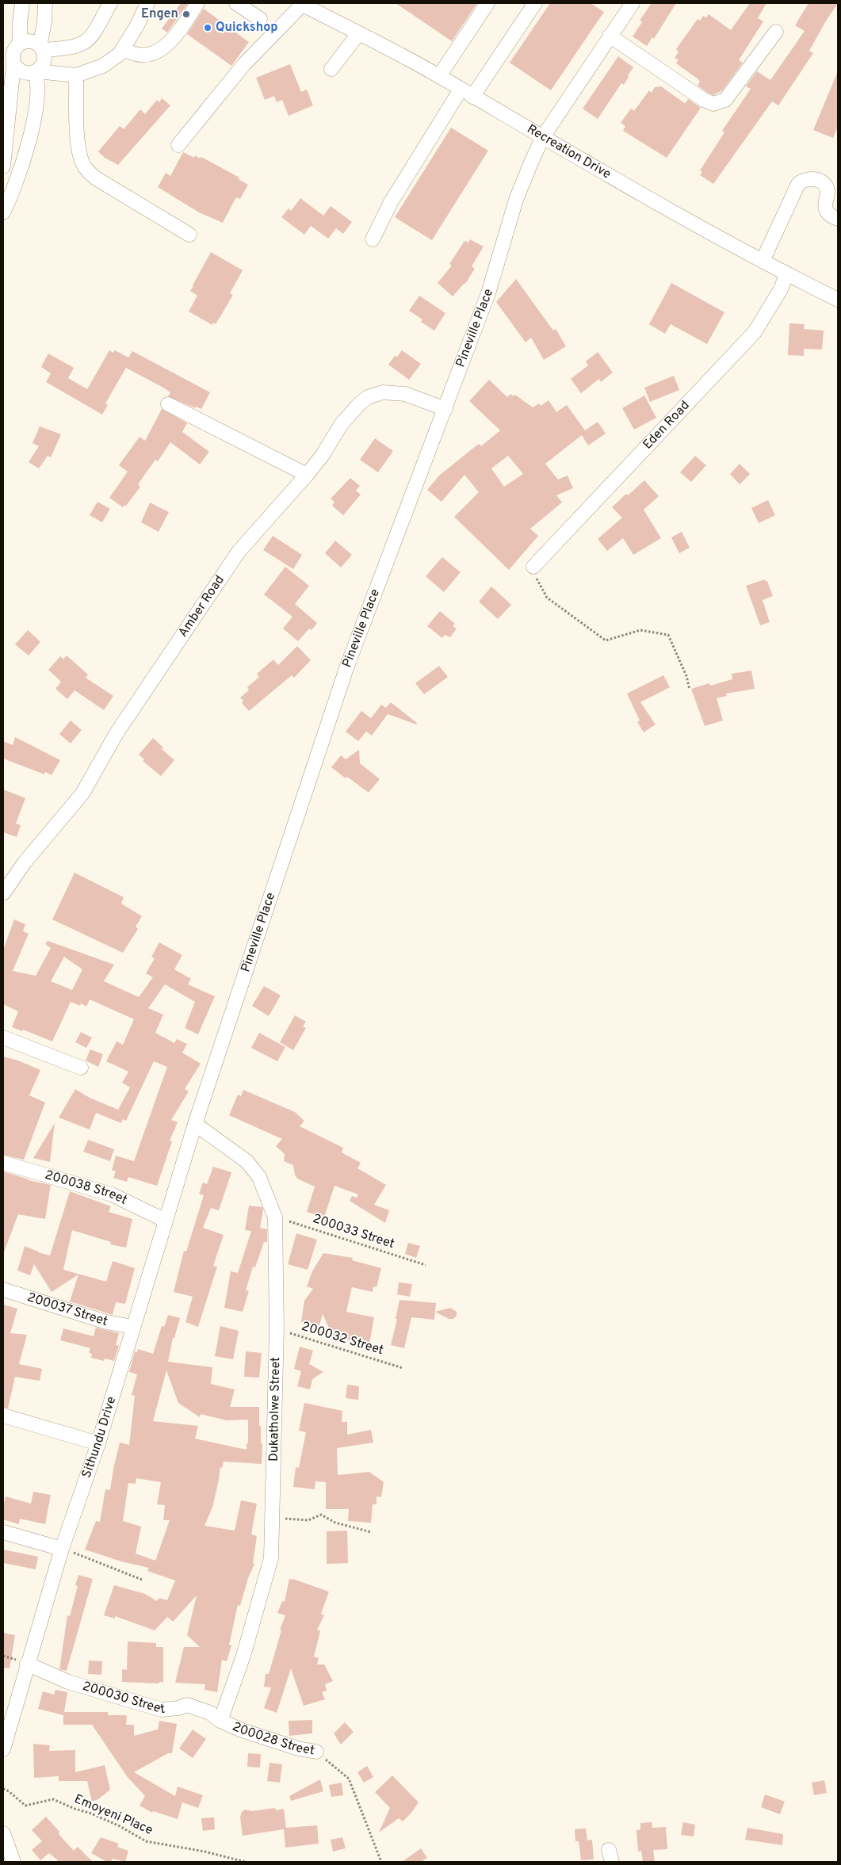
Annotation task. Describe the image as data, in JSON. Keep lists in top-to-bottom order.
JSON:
{
  "streets": {
    "street": [
      "Recreation Drive",
      "Pineville Place",
      "Eden Road",
      "Amber Road",
      "200038 Street",
      "200037 Street",
      "Dukatholwe Street",
      "Sithundu Drive",
      "200030 Street",
      "200028 Street"
    ],
    "path": ["200033 Street", "200032 Street", "Emoyeni Place"]
  },
  "crossings": [
    ["Recreation Drive", "Pineville Place"],
    ["Recreation Drive", "Eden Road"],
    ["Pineville Place", "Amber Road"],
    ["Pineville Place", "Dukatholwe Street"],
    ["Pineville Place", "Sithundu Drive"],
    ["200038 Street", "Sithundu Drive"],
    ["200033 Street", "Dukatholwe Street"],
    ["200037 Street", "Sithundu Drive"],
    ["200032 Street", "Dukatholwe Street"],
    ["Dukatholwe Street", "Sithundu Drive"],
    ["Dukatholwe Street", "200030 Street"],
    ["Dukatholwe Street", "200028 Street"],
    ["Sithundu Drive", "200030 Street"],
    ["200030 Street", "200028 Street"]
  ],
  "places": ["Engen", "Quickshop"]
}
